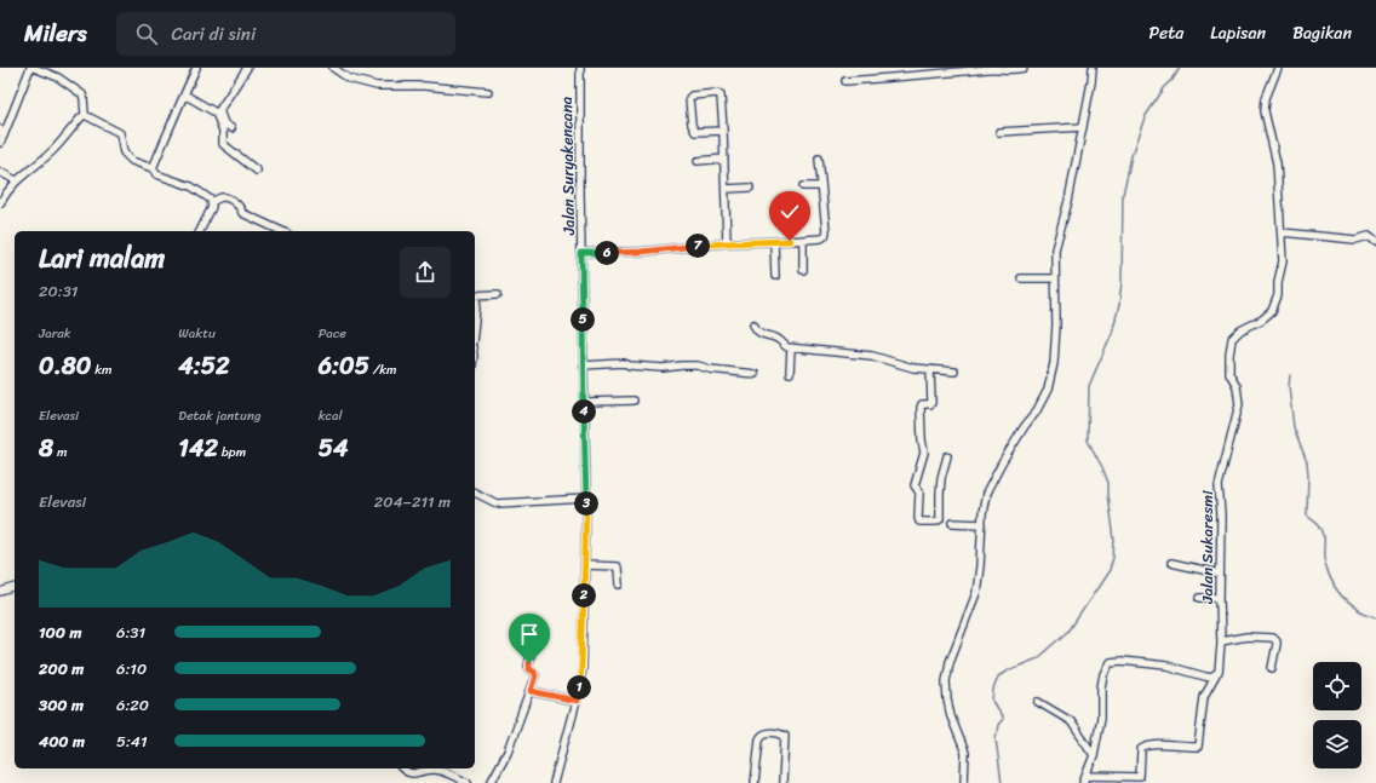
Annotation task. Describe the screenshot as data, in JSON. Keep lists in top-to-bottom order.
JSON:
{
  "streets": {
    "street": ["Jalan Suryakencana", "Jalan Sukaresmi"]
  },
  "page": {
    "header": "Milers",
    "search": "Cari di sini",
    "nav": ["Peta", "Lapisan", "Bagikan"],
    "heading": ["Lari malam", "20:31"],
    "pins": [
      "7",
      "6",
      "5",
      "4",
      "3",
      "2",
      "1"
    ],
    "stats": [
      ["Jarak", "0.80 km"],
      ["Waktu", "4:52"],
      ["Pace", "6:05 /km"],
      ["Elevasi", "8 m"],
      ["Detak jantung", "142 bpm"],
      ["kcal", "54"]
    ],
    "chart": ["Elevasi", "204–211 m"],
    "list": [
      {
        "name": "100 m",
        "note": "6:31"
      },
      {
        "name": "200 m",
        "note": "6:10"
      },
      {
        "name": "300 m",
        "note": "6:20"
      },
      {
        "name": "400 m",
        "note": "5:41"
      }
    ]
  }
}
